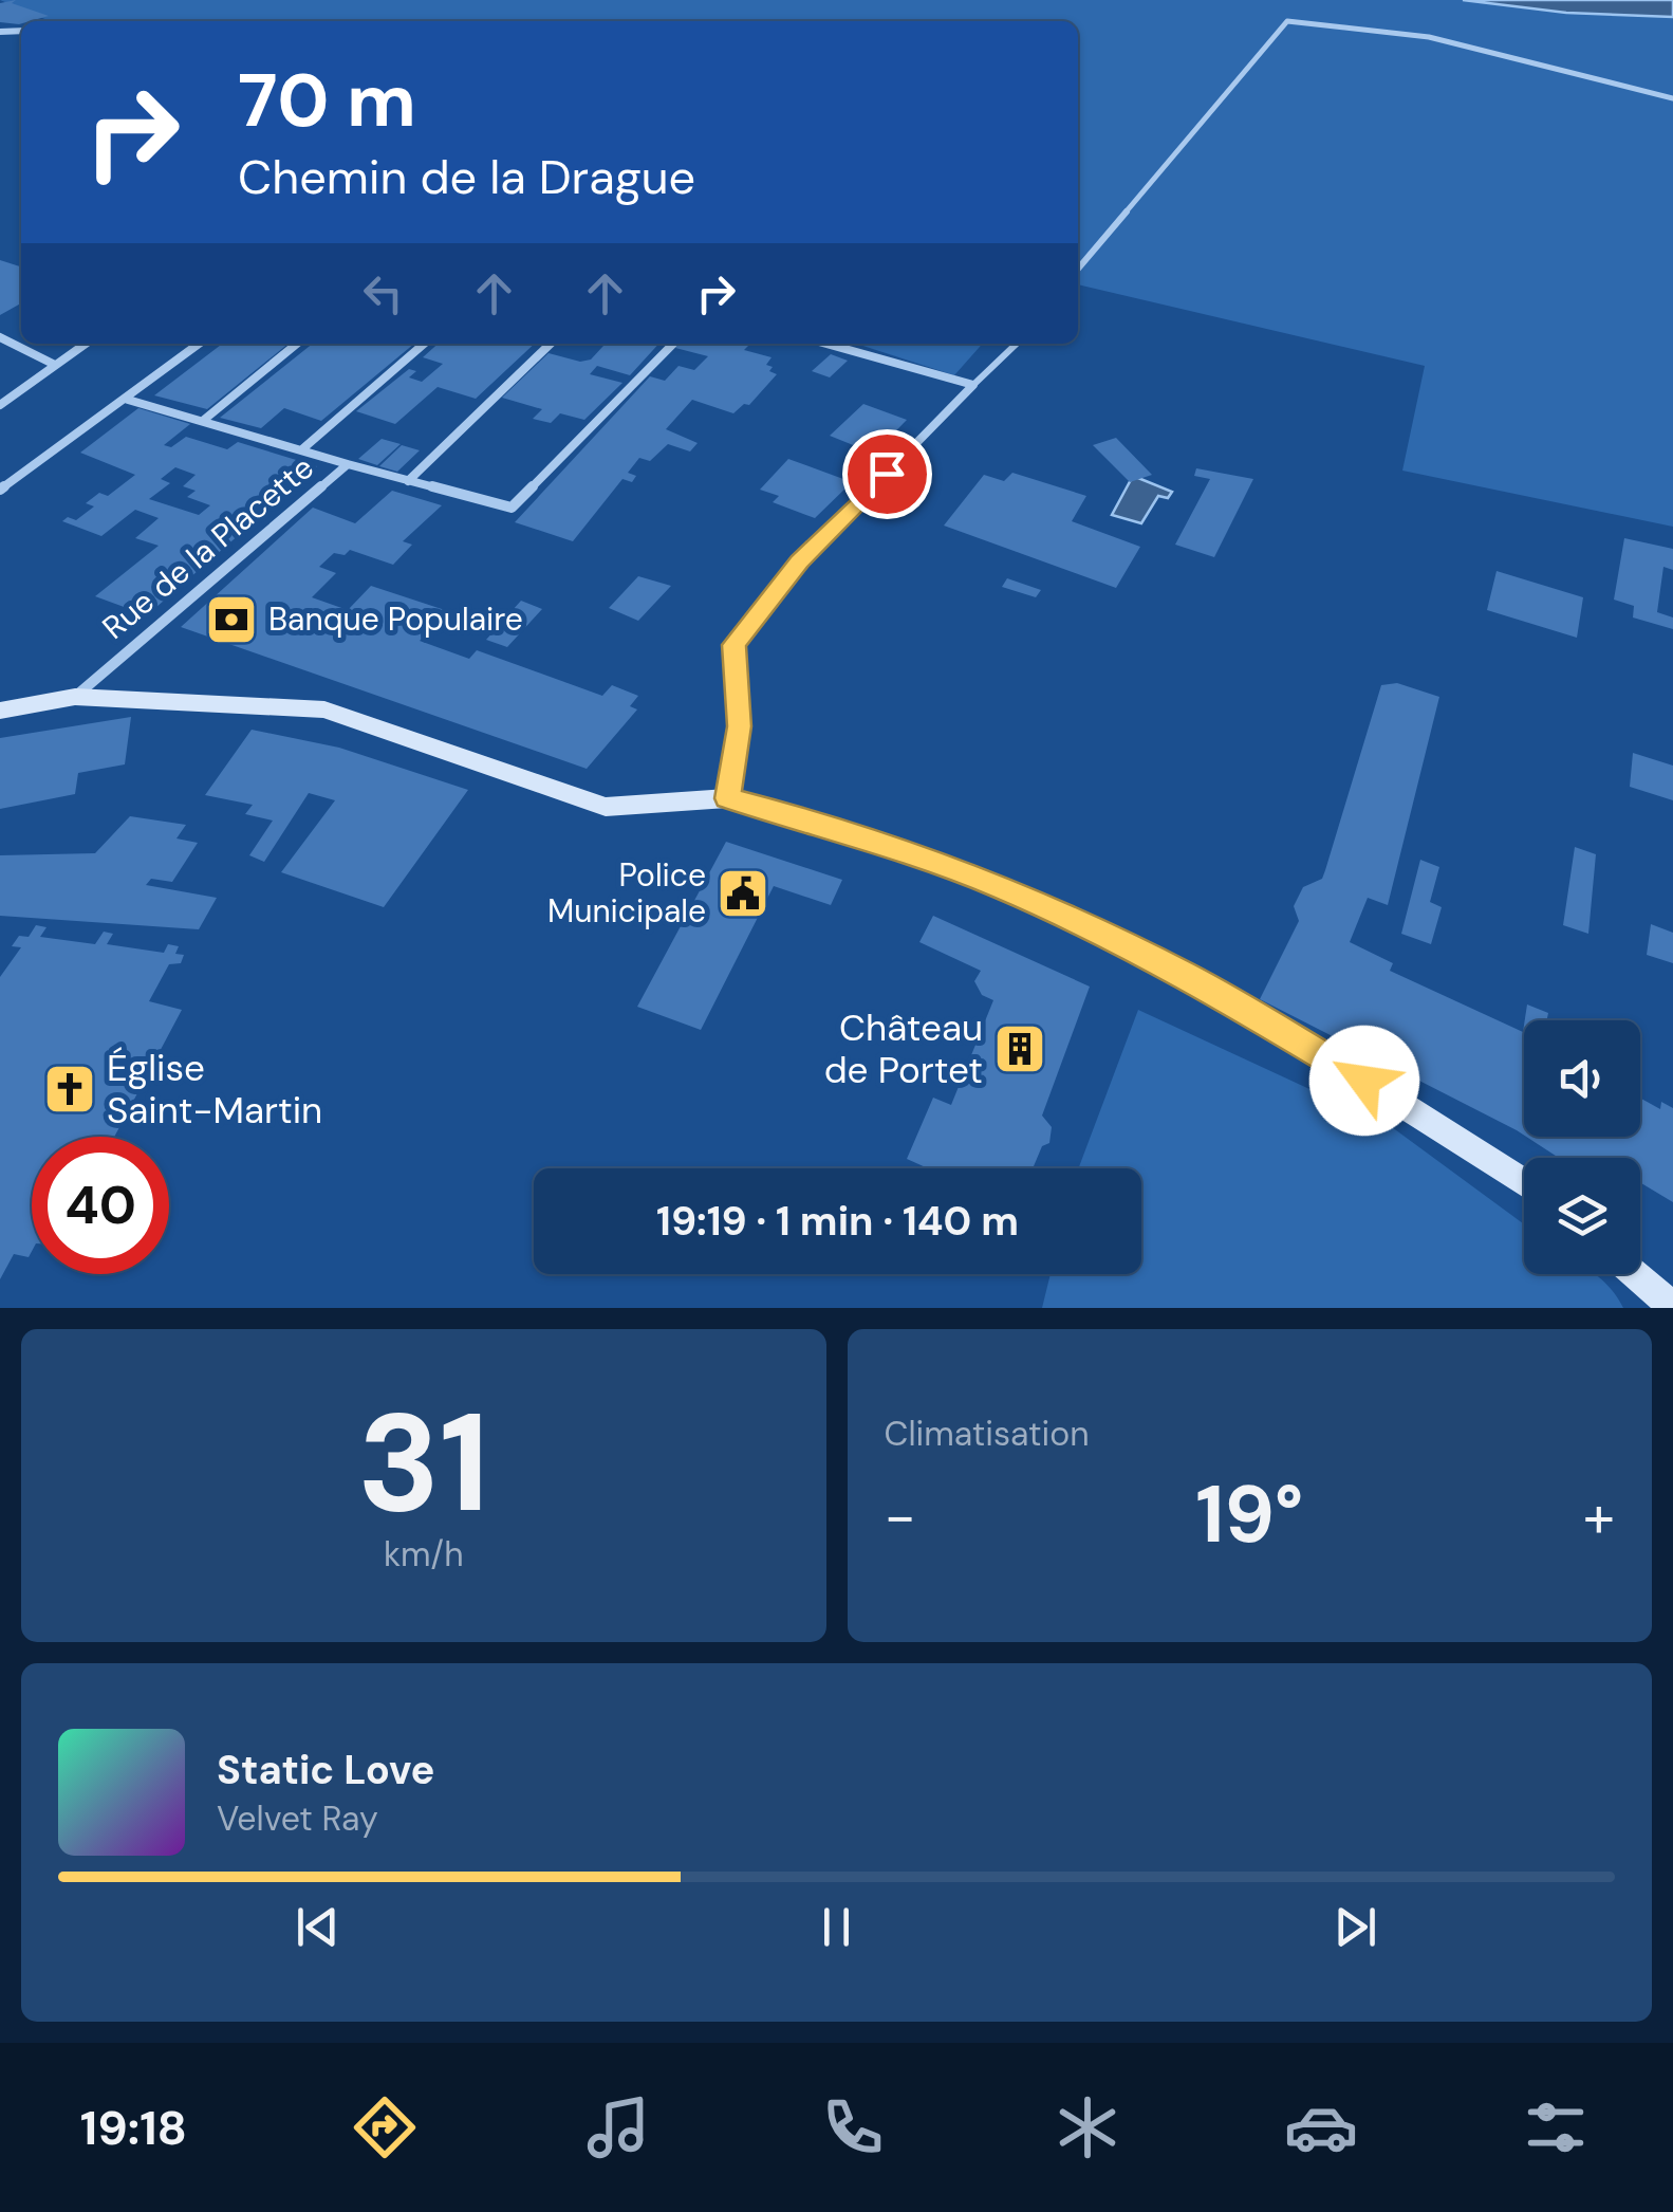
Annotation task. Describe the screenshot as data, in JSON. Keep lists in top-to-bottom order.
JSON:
{
  "streets": {
    "street": ["Rue de la Placette"]
  },
  "places": {
    "bank": ["Banque Populaire"],
    "public building": ["Police Municipale"],
    "building": ["Château de Portet"],
    "church": ["Église Saint-Martin"]
  },
  "page": {
    "turn": ["70 m", "Chemin de la Drague"],
    "limit": "40",
    "trip": "19:19 · 1 min · 140 m",
    "tile": [
      ["31", "km/h"],
      "Climatisation"
    ],
    "heat": ["−", "19°", "+"],
    "song": ["Static Love", "Velvet Ray"],
    "tabs": "19:18"
  }
}
